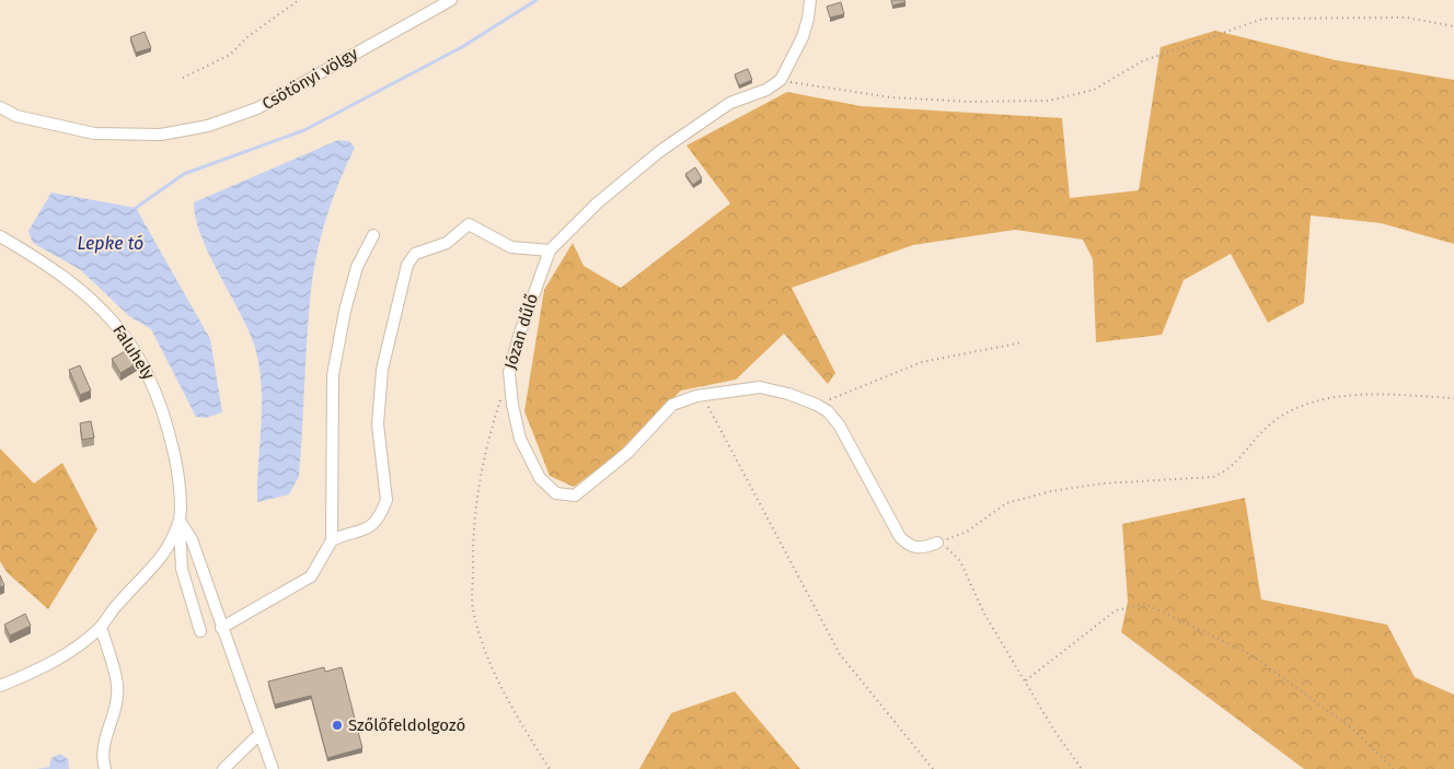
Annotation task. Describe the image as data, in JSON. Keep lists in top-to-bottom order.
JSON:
{
  "streets": {
    "street": ["Csötönyi völgy", "Józan dűlő", "Faluhely"]
  },
  "water": ["Lepke tó"],
  "places": ["Szőlőfeldolgozó"]
}
